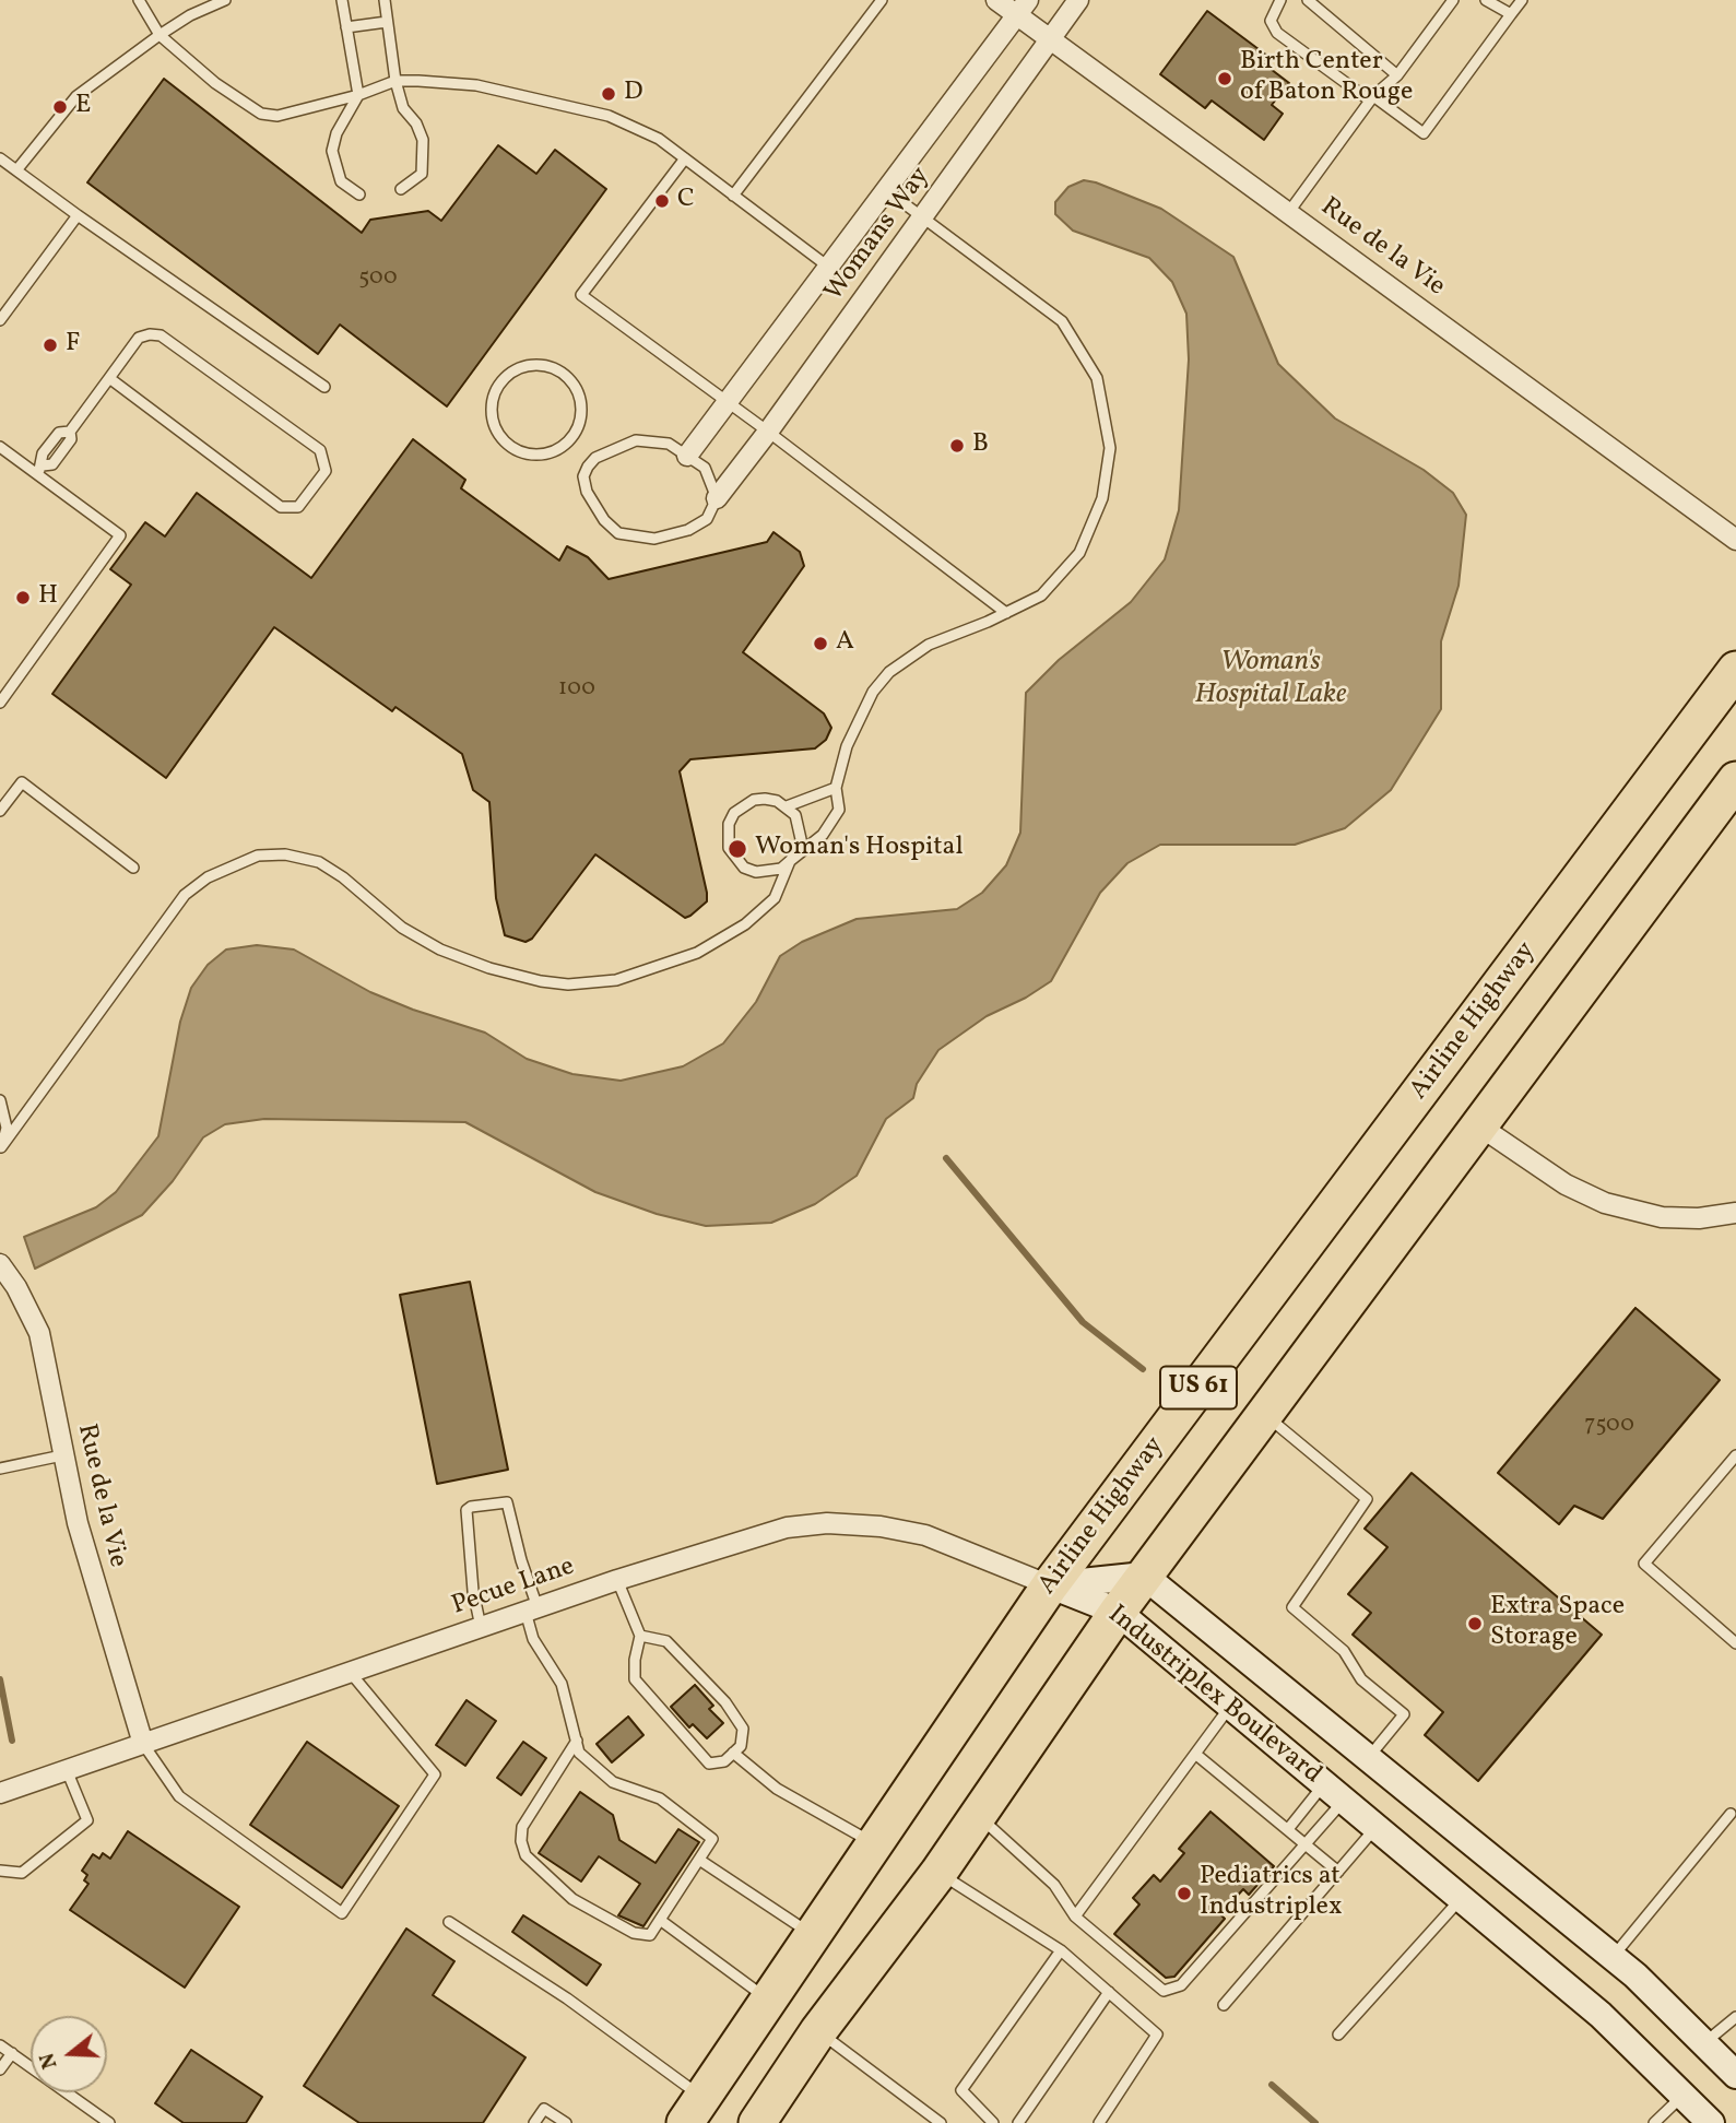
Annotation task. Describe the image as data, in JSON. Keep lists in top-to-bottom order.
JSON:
{
  "streets": {
    "highway": ["Airline Highway", "US 61"],
    "street": [
      "Womans Way",
      "Rue de la Vie",
      "Pecue Lane",
      "Industriplex Boulevard"
    ]
  },
  "crossings": [
    ["Womans Way", "Rue de la Vie"],
    ["Rue de la Vie", "Pecue Lane"],
    ["Airline Highway", "Pecue Lane"],
    ["Airline Highway", "Industriplex Boulevard"],
    ["US 61", "Industriplex Boulevard"],
    ["Pecue Lane", "Industriplex Boulevard"]
  ],
  "water": ["Woman's Hospital Lake"],
  "places": [
    "Birth Center of Baton Rouge",
    "D",
    "E",
    "C",
    "F",
    "B",
    "H",
    "A",
    "Woman's Hospital",
    "Extra Space Storage",
    "Pediatrics at Industriplex"
  ],
  "house_numbers": ["500", "100", "7500"],
  "north": "left"
}
